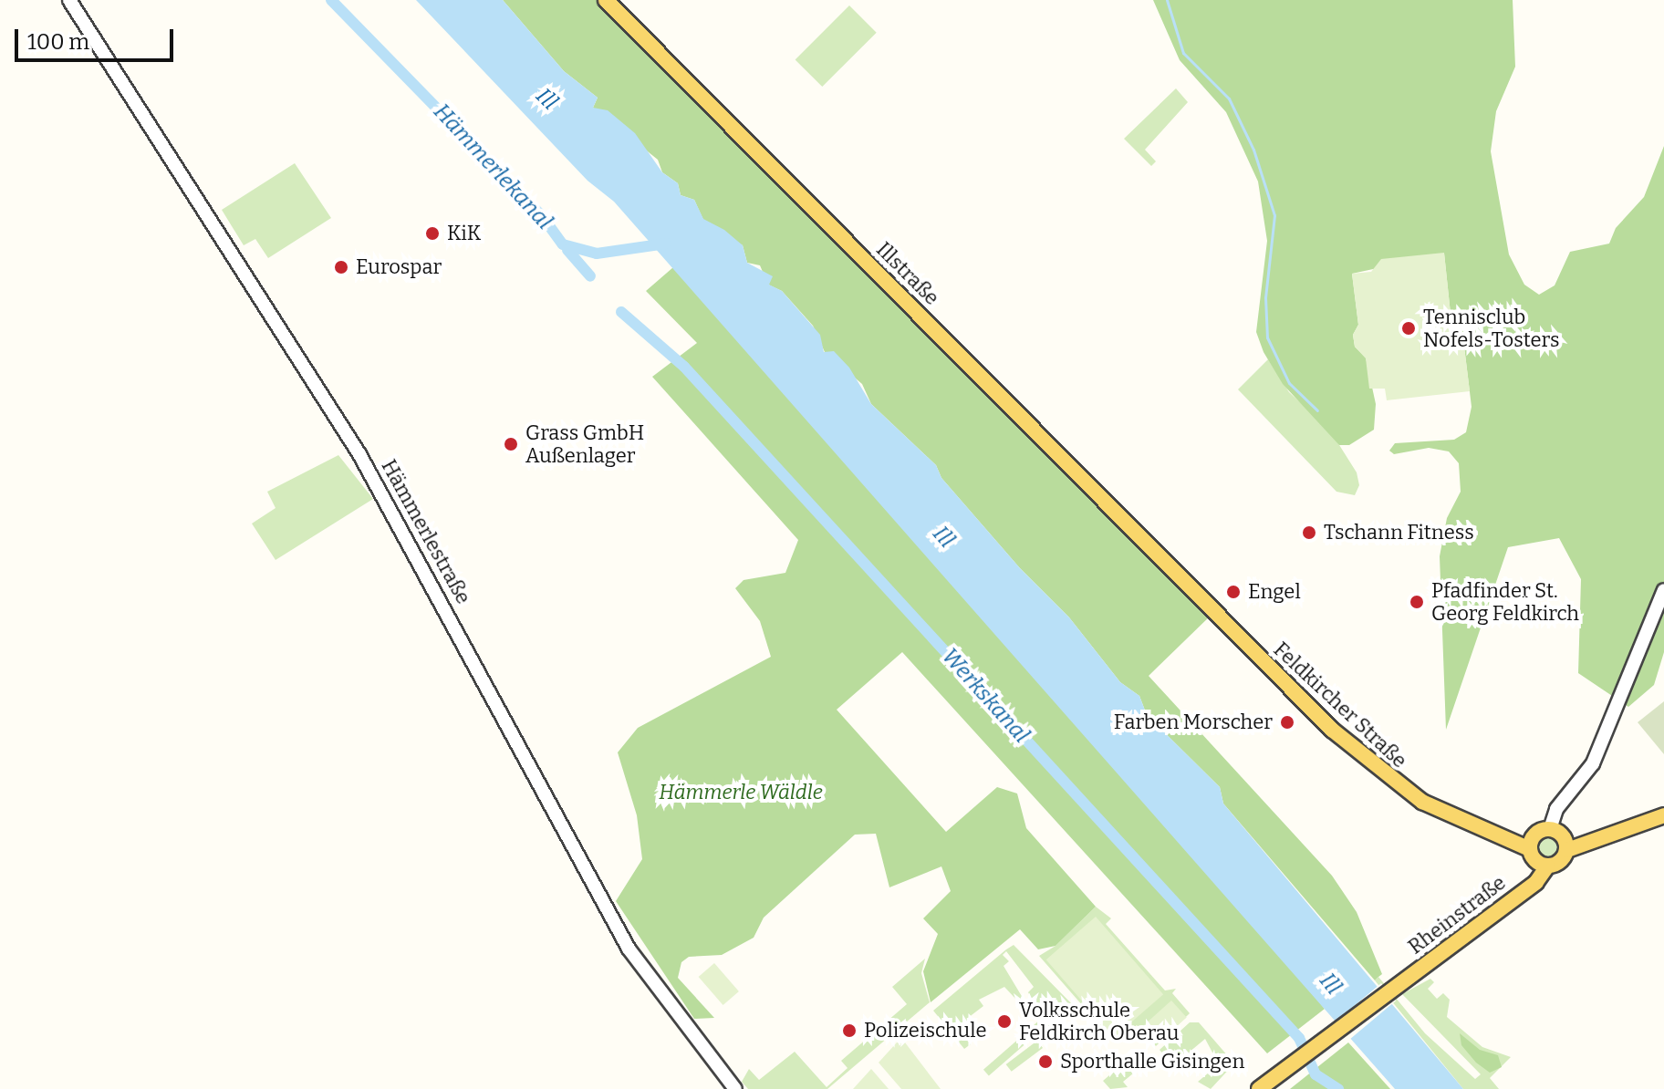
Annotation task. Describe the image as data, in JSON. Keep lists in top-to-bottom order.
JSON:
{
  "streets": {
    "main road": ["Illstraße", "Feldkircher Straße", "Rheinstraße"],
    "street": ["Hämmerlestraße"]
  },
  "crossings": [
    ["Illstraße", "Feldkircher Straße"],
    ["Feldkircher Straße", "Rheinstraße"]
  ],
  "water": ["Ill", "Hämmerlekanal", "Werkskanal"],
  "parks": ["Hämmerle Wäldle"],
  "places": [
    "KiK",
    "Eurospar",
    "Tennisclub Nofels-Tosters",
    "Grass GmbH Außenlager",
    "Tschann Fitness",
    "Engel",
    "Pfadfinder St. Georg Feldkirch",
    "Farben Morscher",
    "Volksschule Feldkirch Oberau",
    "Polizeischule",
    "Sporthalle Gisingen"
  ],
  "scale_bar": "100 m"
}
